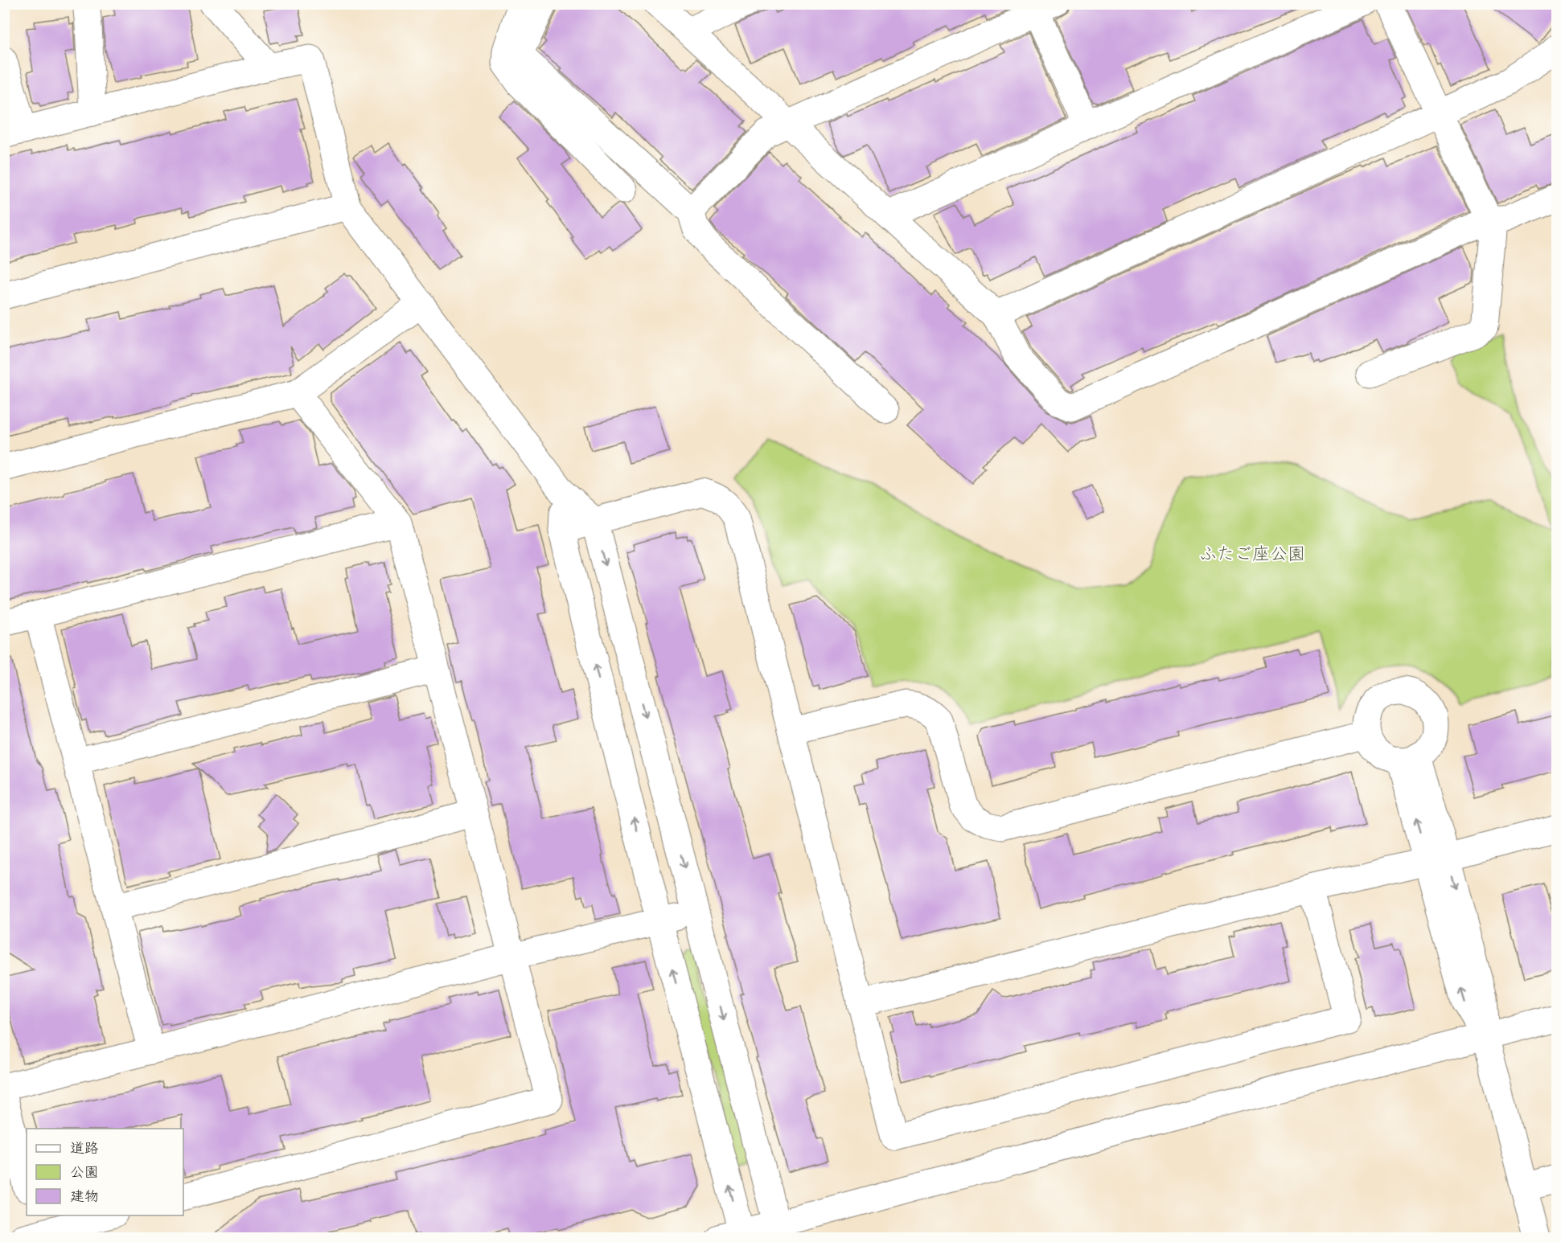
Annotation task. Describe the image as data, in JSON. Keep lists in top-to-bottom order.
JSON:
{
  "parks": ["ふたご座公園"],
  "legend": ["道路", "公園", "建物"]
}
